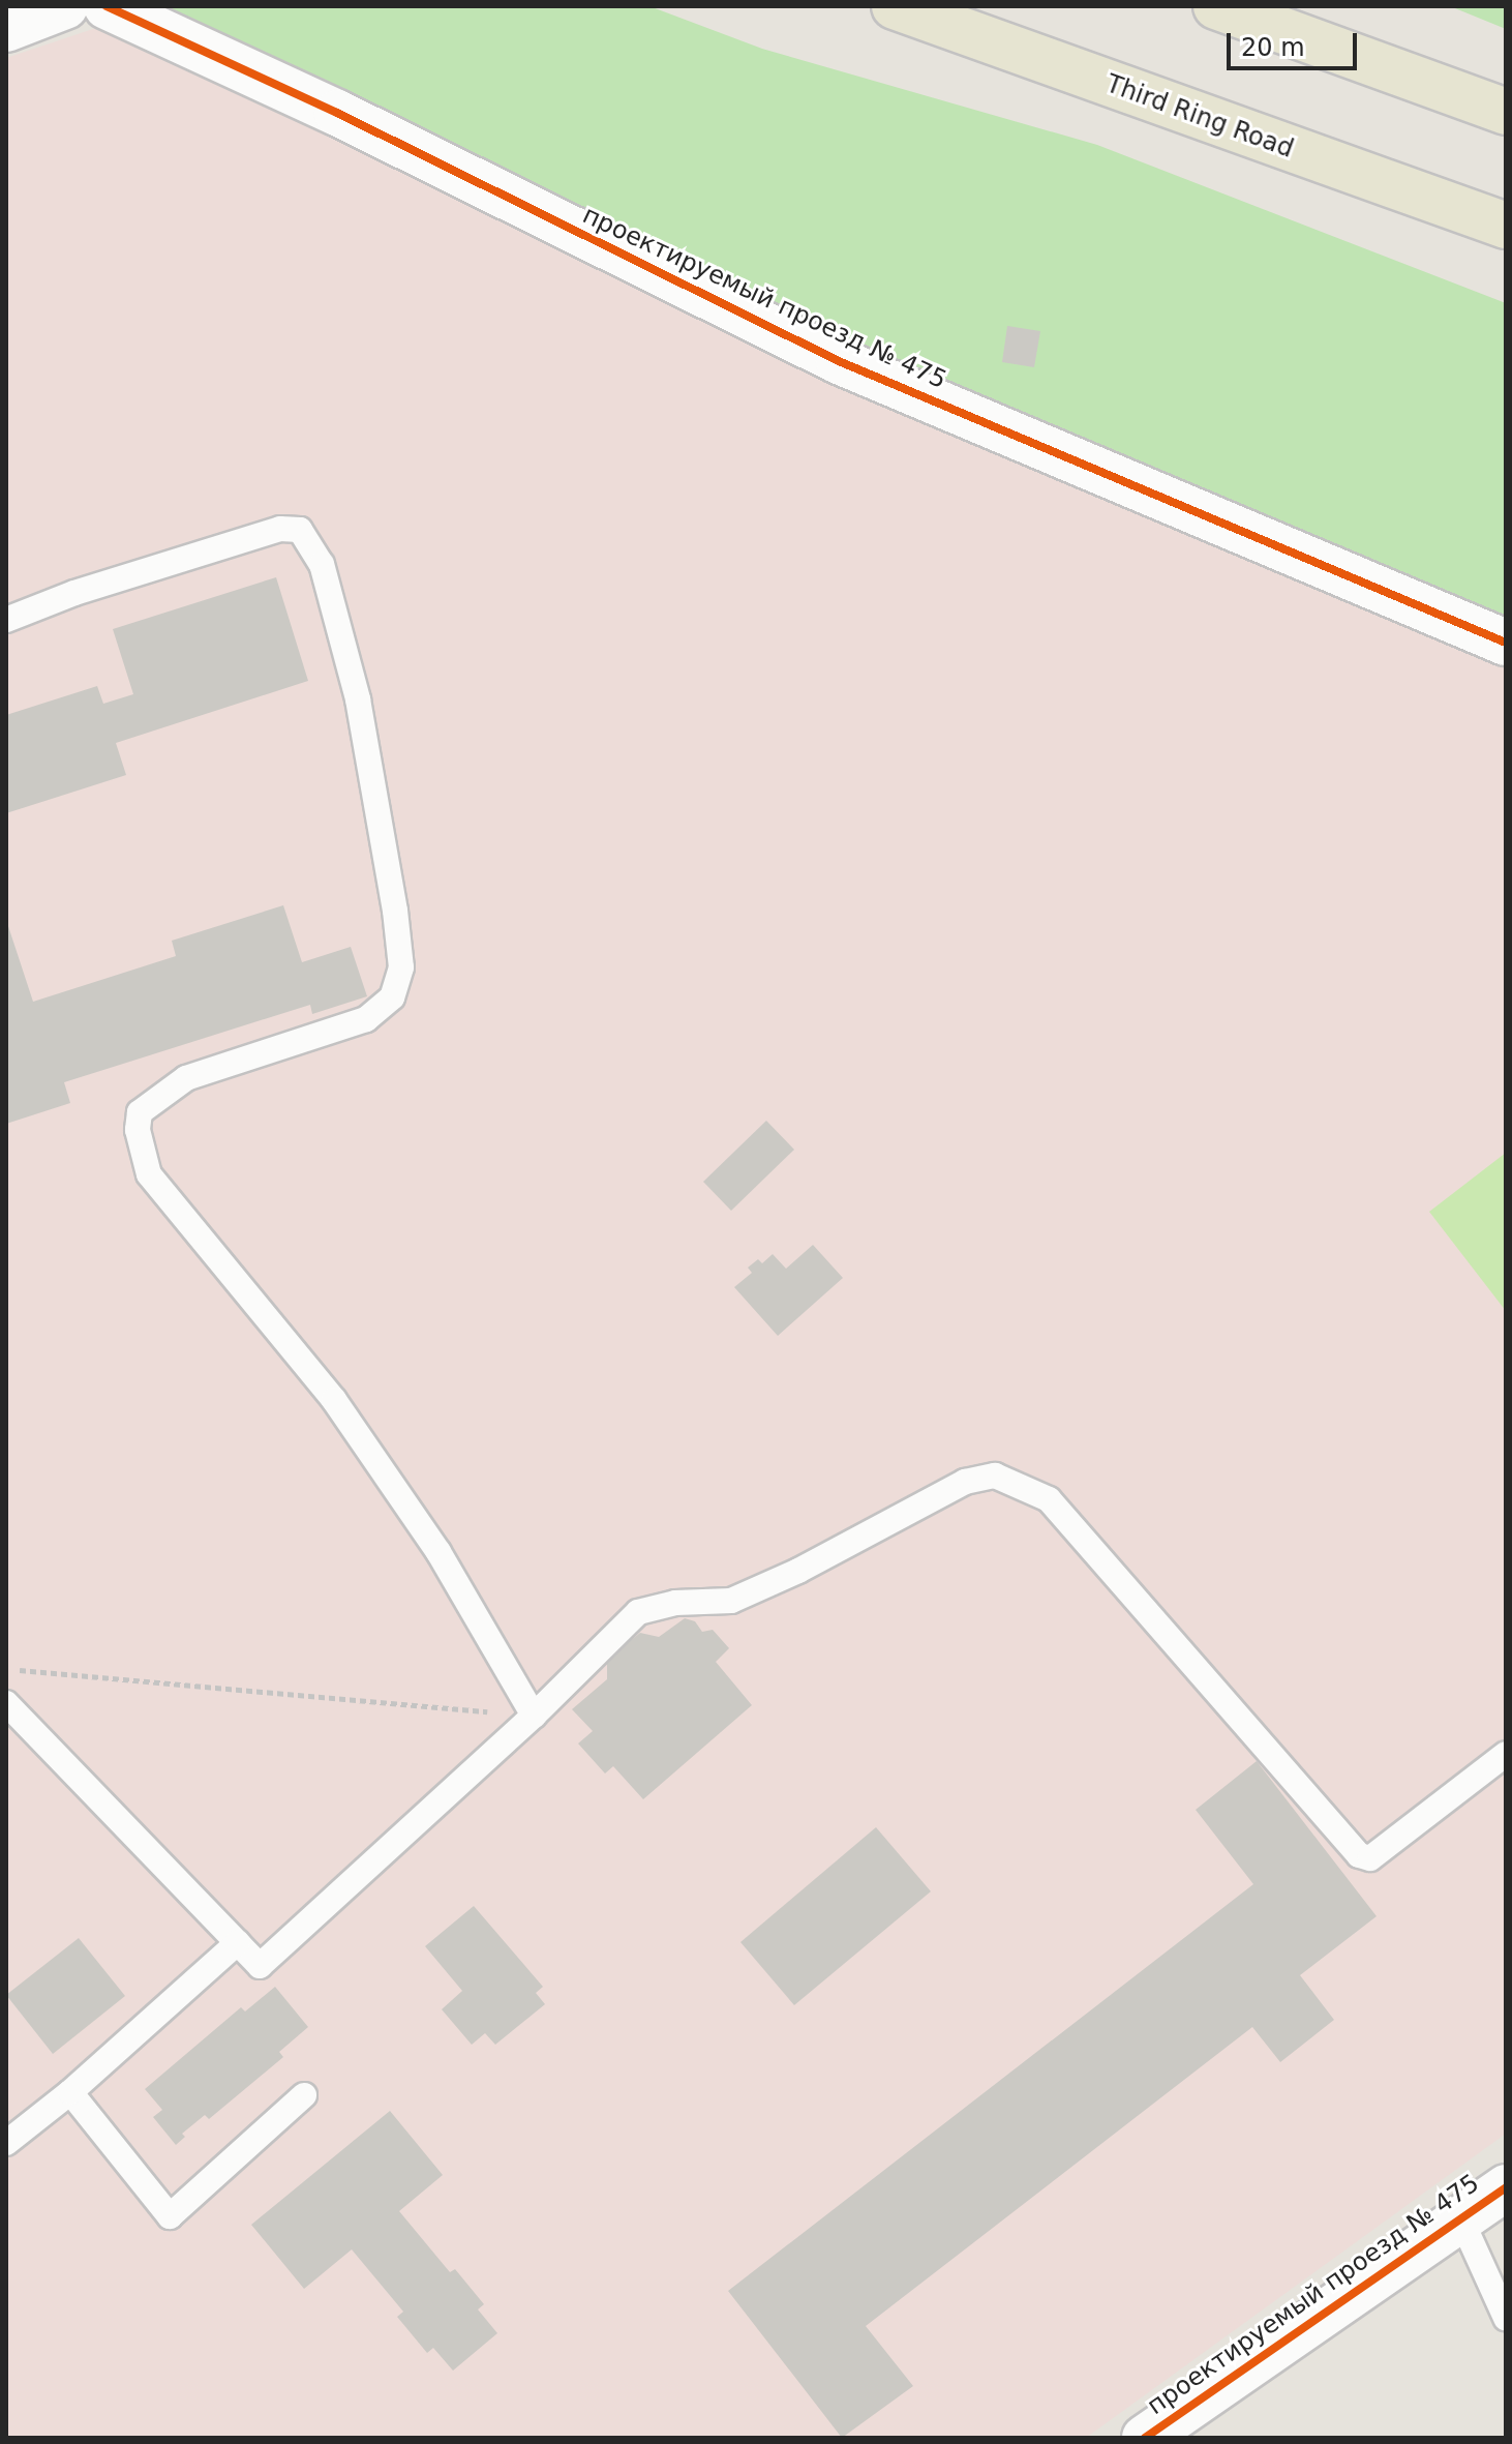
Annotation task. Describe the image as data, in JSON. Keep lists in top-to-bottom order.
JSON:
{
  "streets": {
    "main road": ["Third Ring Road"],
    "street": ["проектируемый проезд № 475"]
  },
  "scale_bar": "20 m"
}
